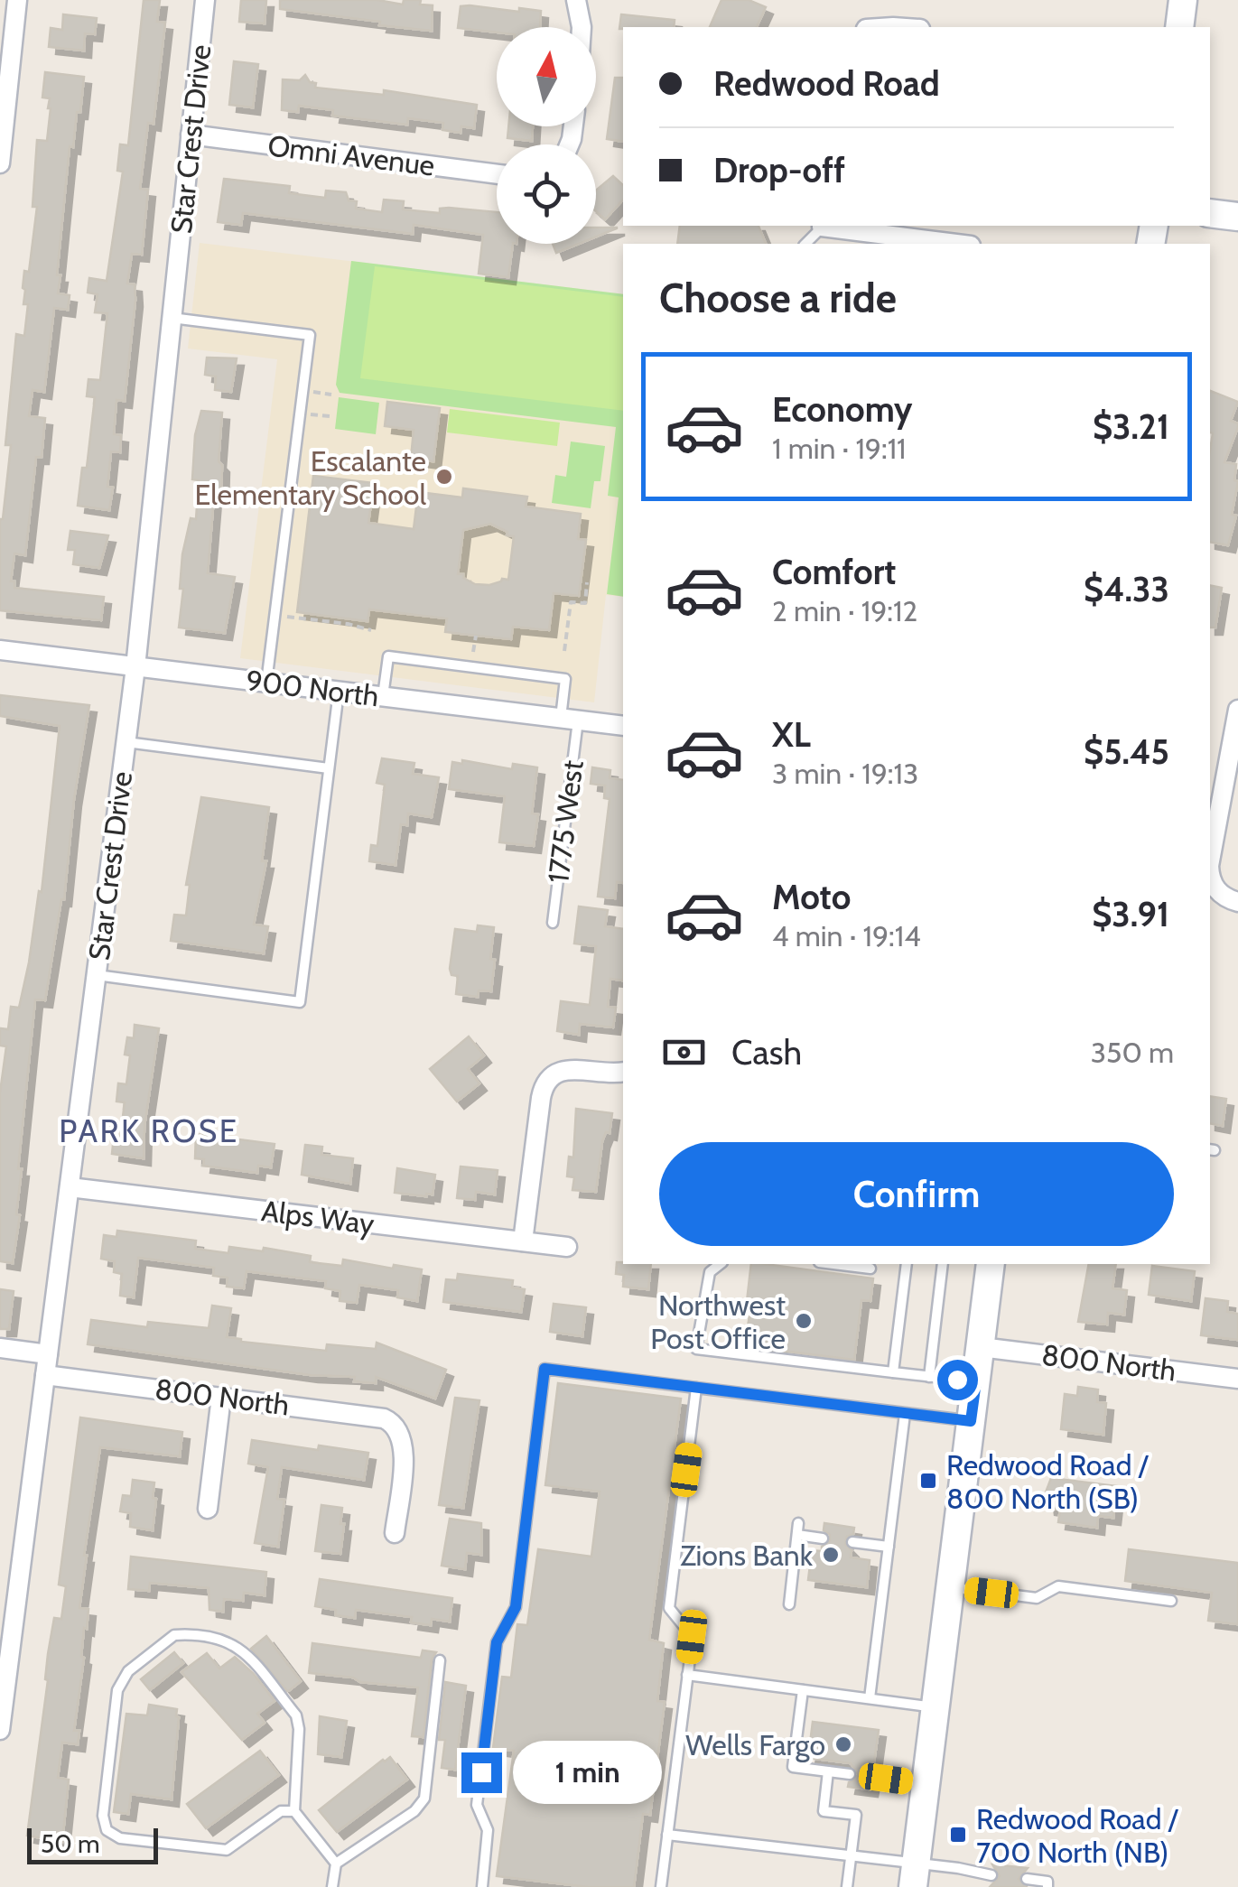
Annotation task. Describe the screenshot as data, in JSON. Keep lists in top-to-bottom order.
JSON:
{
  "streets": {
    "street": [
      "Star Crest Drive",
      "Omni Avenue",
      "900 North",
      "Alps Way",
      "800 North"
    ],
    "lane": ["1775 West"]
  },
  "crossings": [
    ["Star Crest Drive", "Omni Avenue"],
    ["Star Crest Drive", "900 North"],
    ["Star Crest Drive", "Alps Way"],
    ["Star Crest Drive", "800 North"],
    ["900 North", "1775 West"]
  ],
  "districts": ["PARK ROSE"],
  "places": {
    "other": [
      "Escalante Elementary School",
      "Northwest Post Office",
      "Zions Bank",
      "Wells Fargo"
    ],
    "transit": ["Redwood Road / 800 North (SB)", "Redwood Road / 700 North (NB)"]
  },
  "scale_bar": "50 m",
  "north": "top",
  "page": {
    "banner": ["Redwood Road", "Drop-off"],
    "heading": "Choose a ride",
    "list": [
      {
        "name": "Economy",
        "note": "1 min · 19:11",
        "value": "$3.21"
      },
      {
        "name": "Comfort",
        "note": "2 min · 19:12",
        "value": "$4.33"
      },
      {
        "name": "XL",
        "note": "3 min · 19:13",
        "value": "$5.45"
      },
      {
        "name": "Moto",
        "note": "4 min · 19:14",
        "value": "$3.91"
      }
    ],
    "pay": ["Cash", "350 m"],
    "buttons": "Confirm",
    "bubble": "1 min",
    "scale": "50 m"
  }
}
